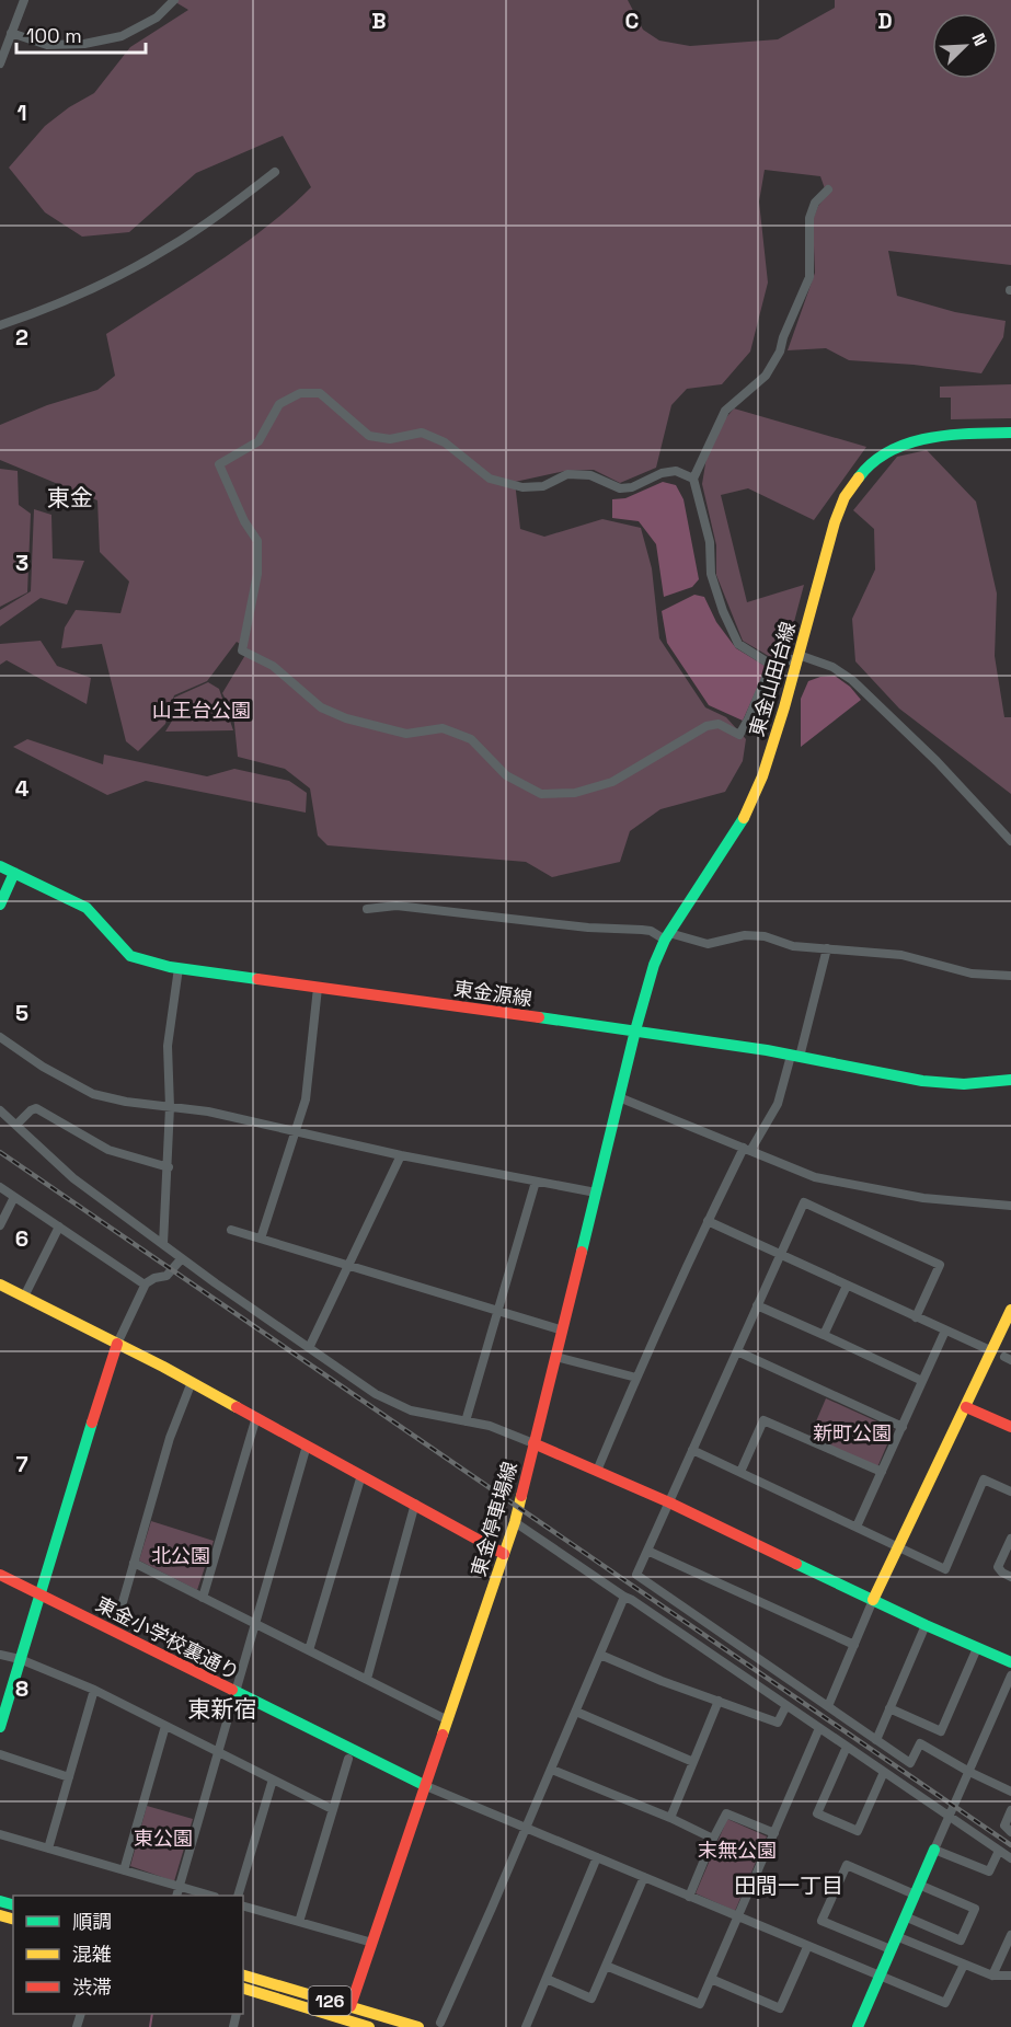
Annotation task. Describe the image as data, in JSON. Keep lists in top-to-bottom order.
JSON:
{
  "streets": {
    "main road": [
      "東金山田台線",
      "東金源線",
      "東金停車場線",
      "東金小学校裏通り",
      "126"
    ]
  },
  "crossings": [
    ["東金山田台線", "東金源線"],
    ["東金山田台線", "東金停車場線"],
    ["東金源線", "東金停車場線"],
    ["東金停車場線", "東金小学校裏通り"],
    ["東金停車場線", "126"]
  ],
  "districts": ["東金", "東新宿", "田間一丁目"],
  "parks": [
    "山王台公園",
    "新町公園",
    "北公園",
    "東公園",
    "末無公園"
  ],
  "legend": ["順調", "混雑", "渋滞"],
  "scale_bar": "100 m",
  "north": "top right",
  "grid": {
    "columns": ["B", "C", "D"],
    "rows": [
      "1",
      "2",
      "3",
      "4",
      "5",
      "6",
      "7",
      "8"
    ]
  }
}
